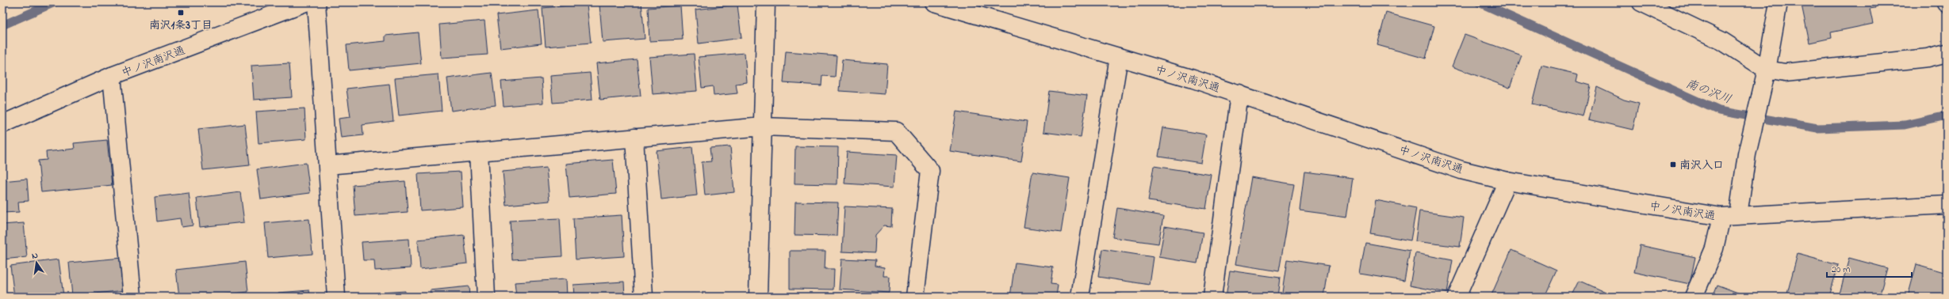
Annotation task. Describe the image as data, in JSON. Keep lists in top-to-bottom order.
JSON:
{
  "streets": {
    "street": ["中ノ沢南沢通"]
  },
  "water": ["南の沢川"],
  "places": {
    "transit": ["南沢1条3丁目", "南沢入口"]
  },
  "scale_bar": "20 m",
  "north": "top"
}
